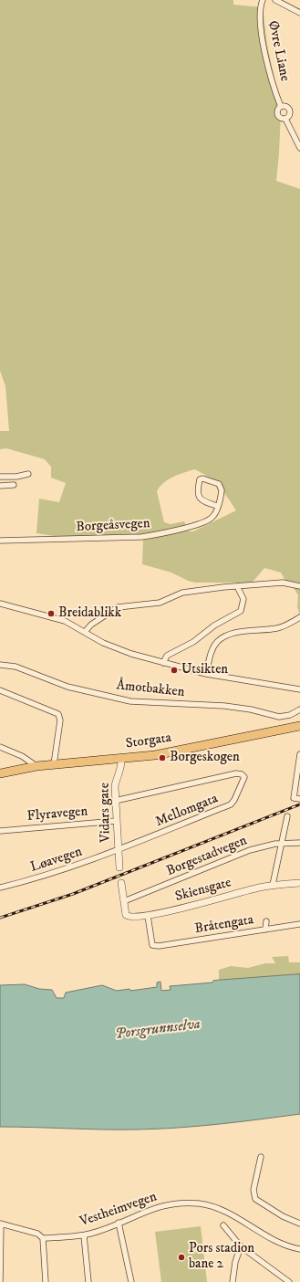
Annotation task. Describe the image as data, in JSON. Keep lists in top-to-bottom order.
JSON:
{
  "streets": {
    "main road": ["Storgata"],
    "street": [
      "Øvre Liane",
      "Borgeåsvegen",
      "Åmotbakken",
      "Mellomgata",
      "Vidars gate",
      "Flyravegen",
      "Borgestadvegen",
      "Løavegen",
      "Skiensgate",
      "Bråtengata",
      "Vestheimvegen"
    ]
  },
  "crossings": [
    ["Storgata", "Vidars gate"],
    ["Mellomgata", "Vidars gate"],
    ["Mellomgata", "Løavegen"],
    ["Vidars gate", "Flyravegen"],
    ["Vidars gate", "Løavegen"],
    ["Borgestadvegen", "Skiensgate"],
    ["Skiensgate", "Bråtengata"]
  ],
  "water": ["Porsgrunnselva"],
  "places": [
    "Breidablikk",
    "Utsikten",
    "Borgeskogen",
    "Pors stadion bane 2"
  ]
}
